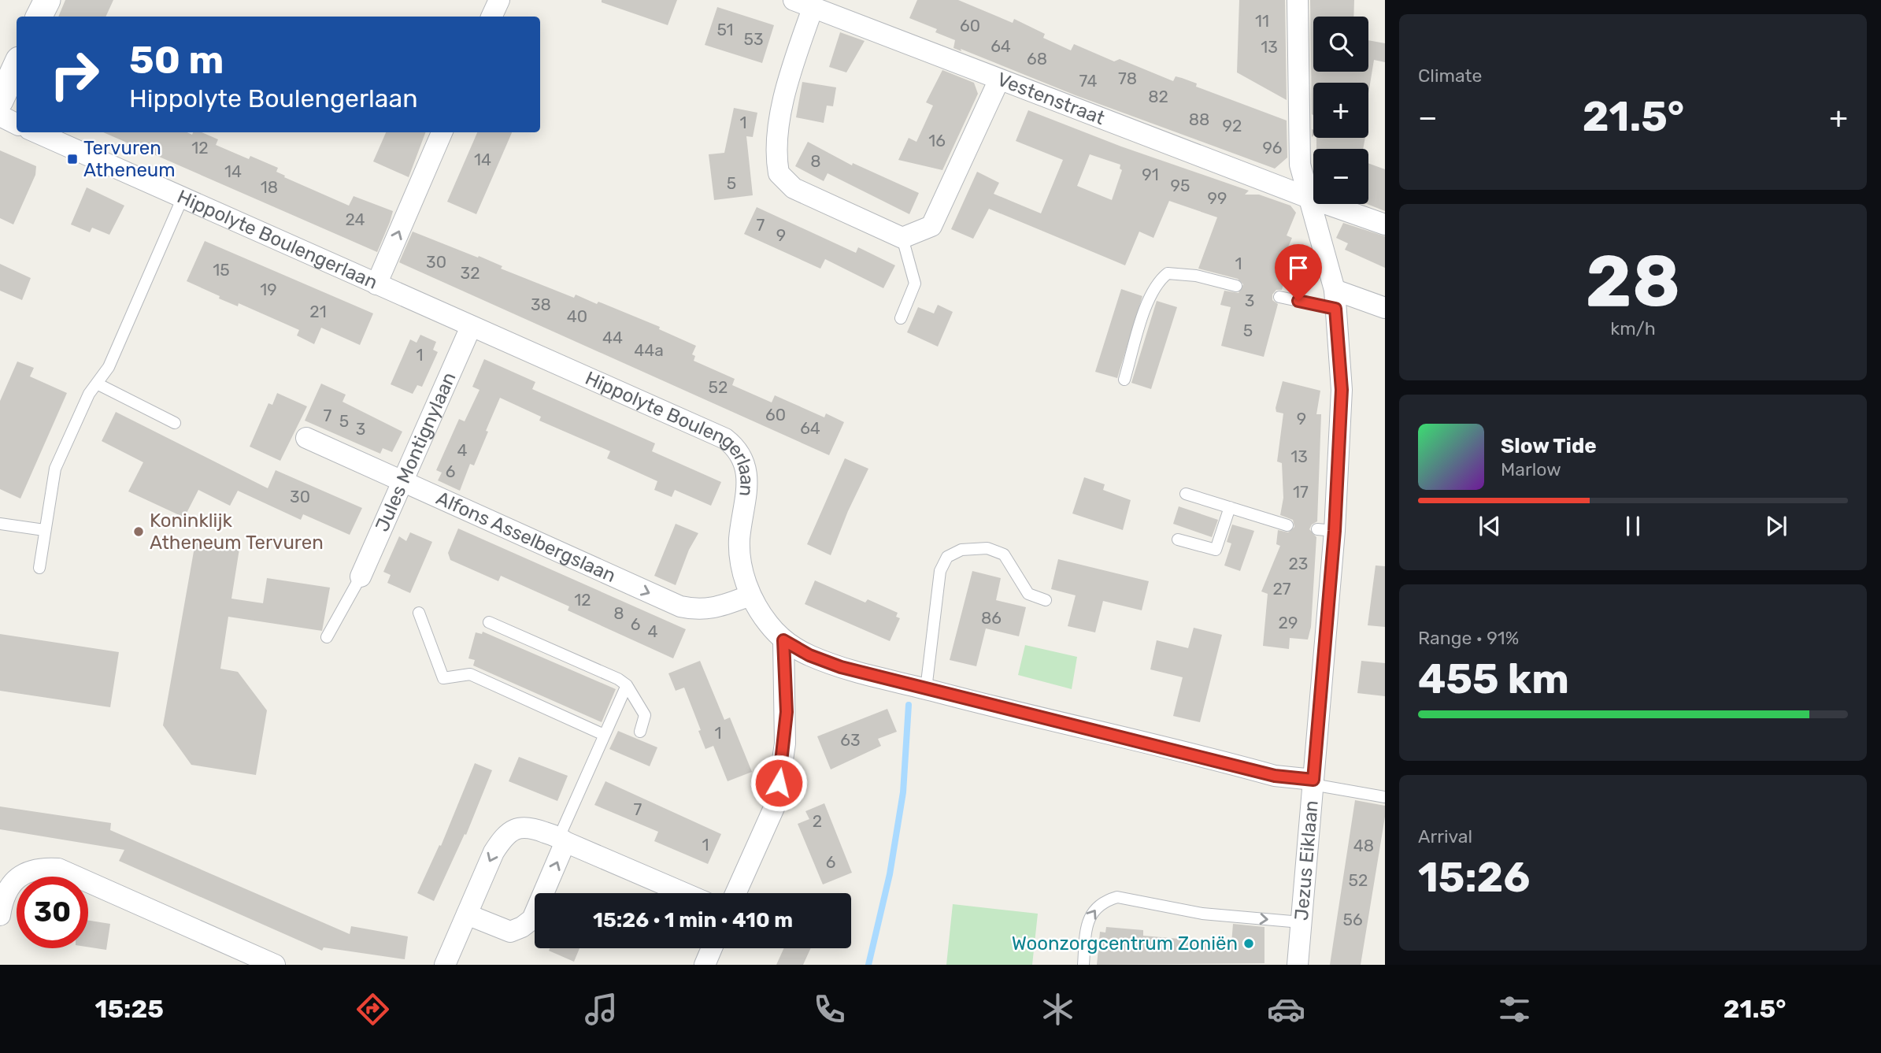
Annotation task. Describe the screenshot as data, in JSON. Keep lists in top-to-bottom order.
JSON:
{
  "streets": {
    "street": [
      "Vestenstraat",
      "Hippolyte Boulengerlaan",
      "Jules Montignylaan",
      "Alfons Asselbergslaan",
      "Jezus Eiklaan"
    ]
  },
  "crossings": [
    ["Vestenstraat", "Jezus Eiklaan"],
    ["Hippolyte Boulengerlaan", "Jules Montignylaan"],
    ["Hippolyte Boulengerlaan", "Alfons Asselbergslaan"],
    ["Hippolyte Boulengerlaan", "Jezus Eiklaan"],
    ["Jules Montignylaan", "Alfons Asselbergslaan"]
  ],
  "one_way": ["Alfons Asselbergslaan"],
  "places": {
    "transit": ["Tervuren Atheneum"],
    "other": ["Koninklijk Atheneum Tervuren", "Woonzorgcentrum Zoniën"]
  },
  "house_numbers": [
    "11",
    "60",
    "51",
    "53",
    "64",
    "13",
    "68",
    "78",
    "74",
    "82",
    "88",
    "1",
    "92",
    "16",
    "12",
    "96",
    "14",
    "8",
    "14",
    "91",
    "5",
    "95",
    "18",
    "99",
    "24",
    "7",
    "9",
    "30",
    "1",
    "15",
    "32",
    "19",
    "3",
    "38",
    "21",
    "40",
    "5",
    "44",
    "44a",
    "1",
    "52",
    "60",
    "7",
    "9",
    "5",
    "64",
    "3",
    "4",
    "13",
    "6",
    "17",
    "30",
    "23",
    "27",
    "12",
    "8",
    "86",
    "29",
    "6",
    "4",
    "1",
    "63",
    "7",
    "2",
    "1",
    "48",
    "6",
    "52",
    "56"
  ],
  "page": {
    "tile": [
      "Climate",
      ["28", "km/h"],
      ["Range · 91%", "455 km"],
      ["Arrival", "15:26"]
    ],
    "map_buttons": ["+", "−"],
    "turn": ["50 m", "Hippolyte Boulengerlaan"],
    "heat": ["−", "21.5°", "+"],
    "song": ["Slow Tide", "Marlow"],
    "limit": "30",
    "trip": "15:26 · 1 min · 410 m",
    "tabs": ["15:25", "21.5°"]
  }
}
